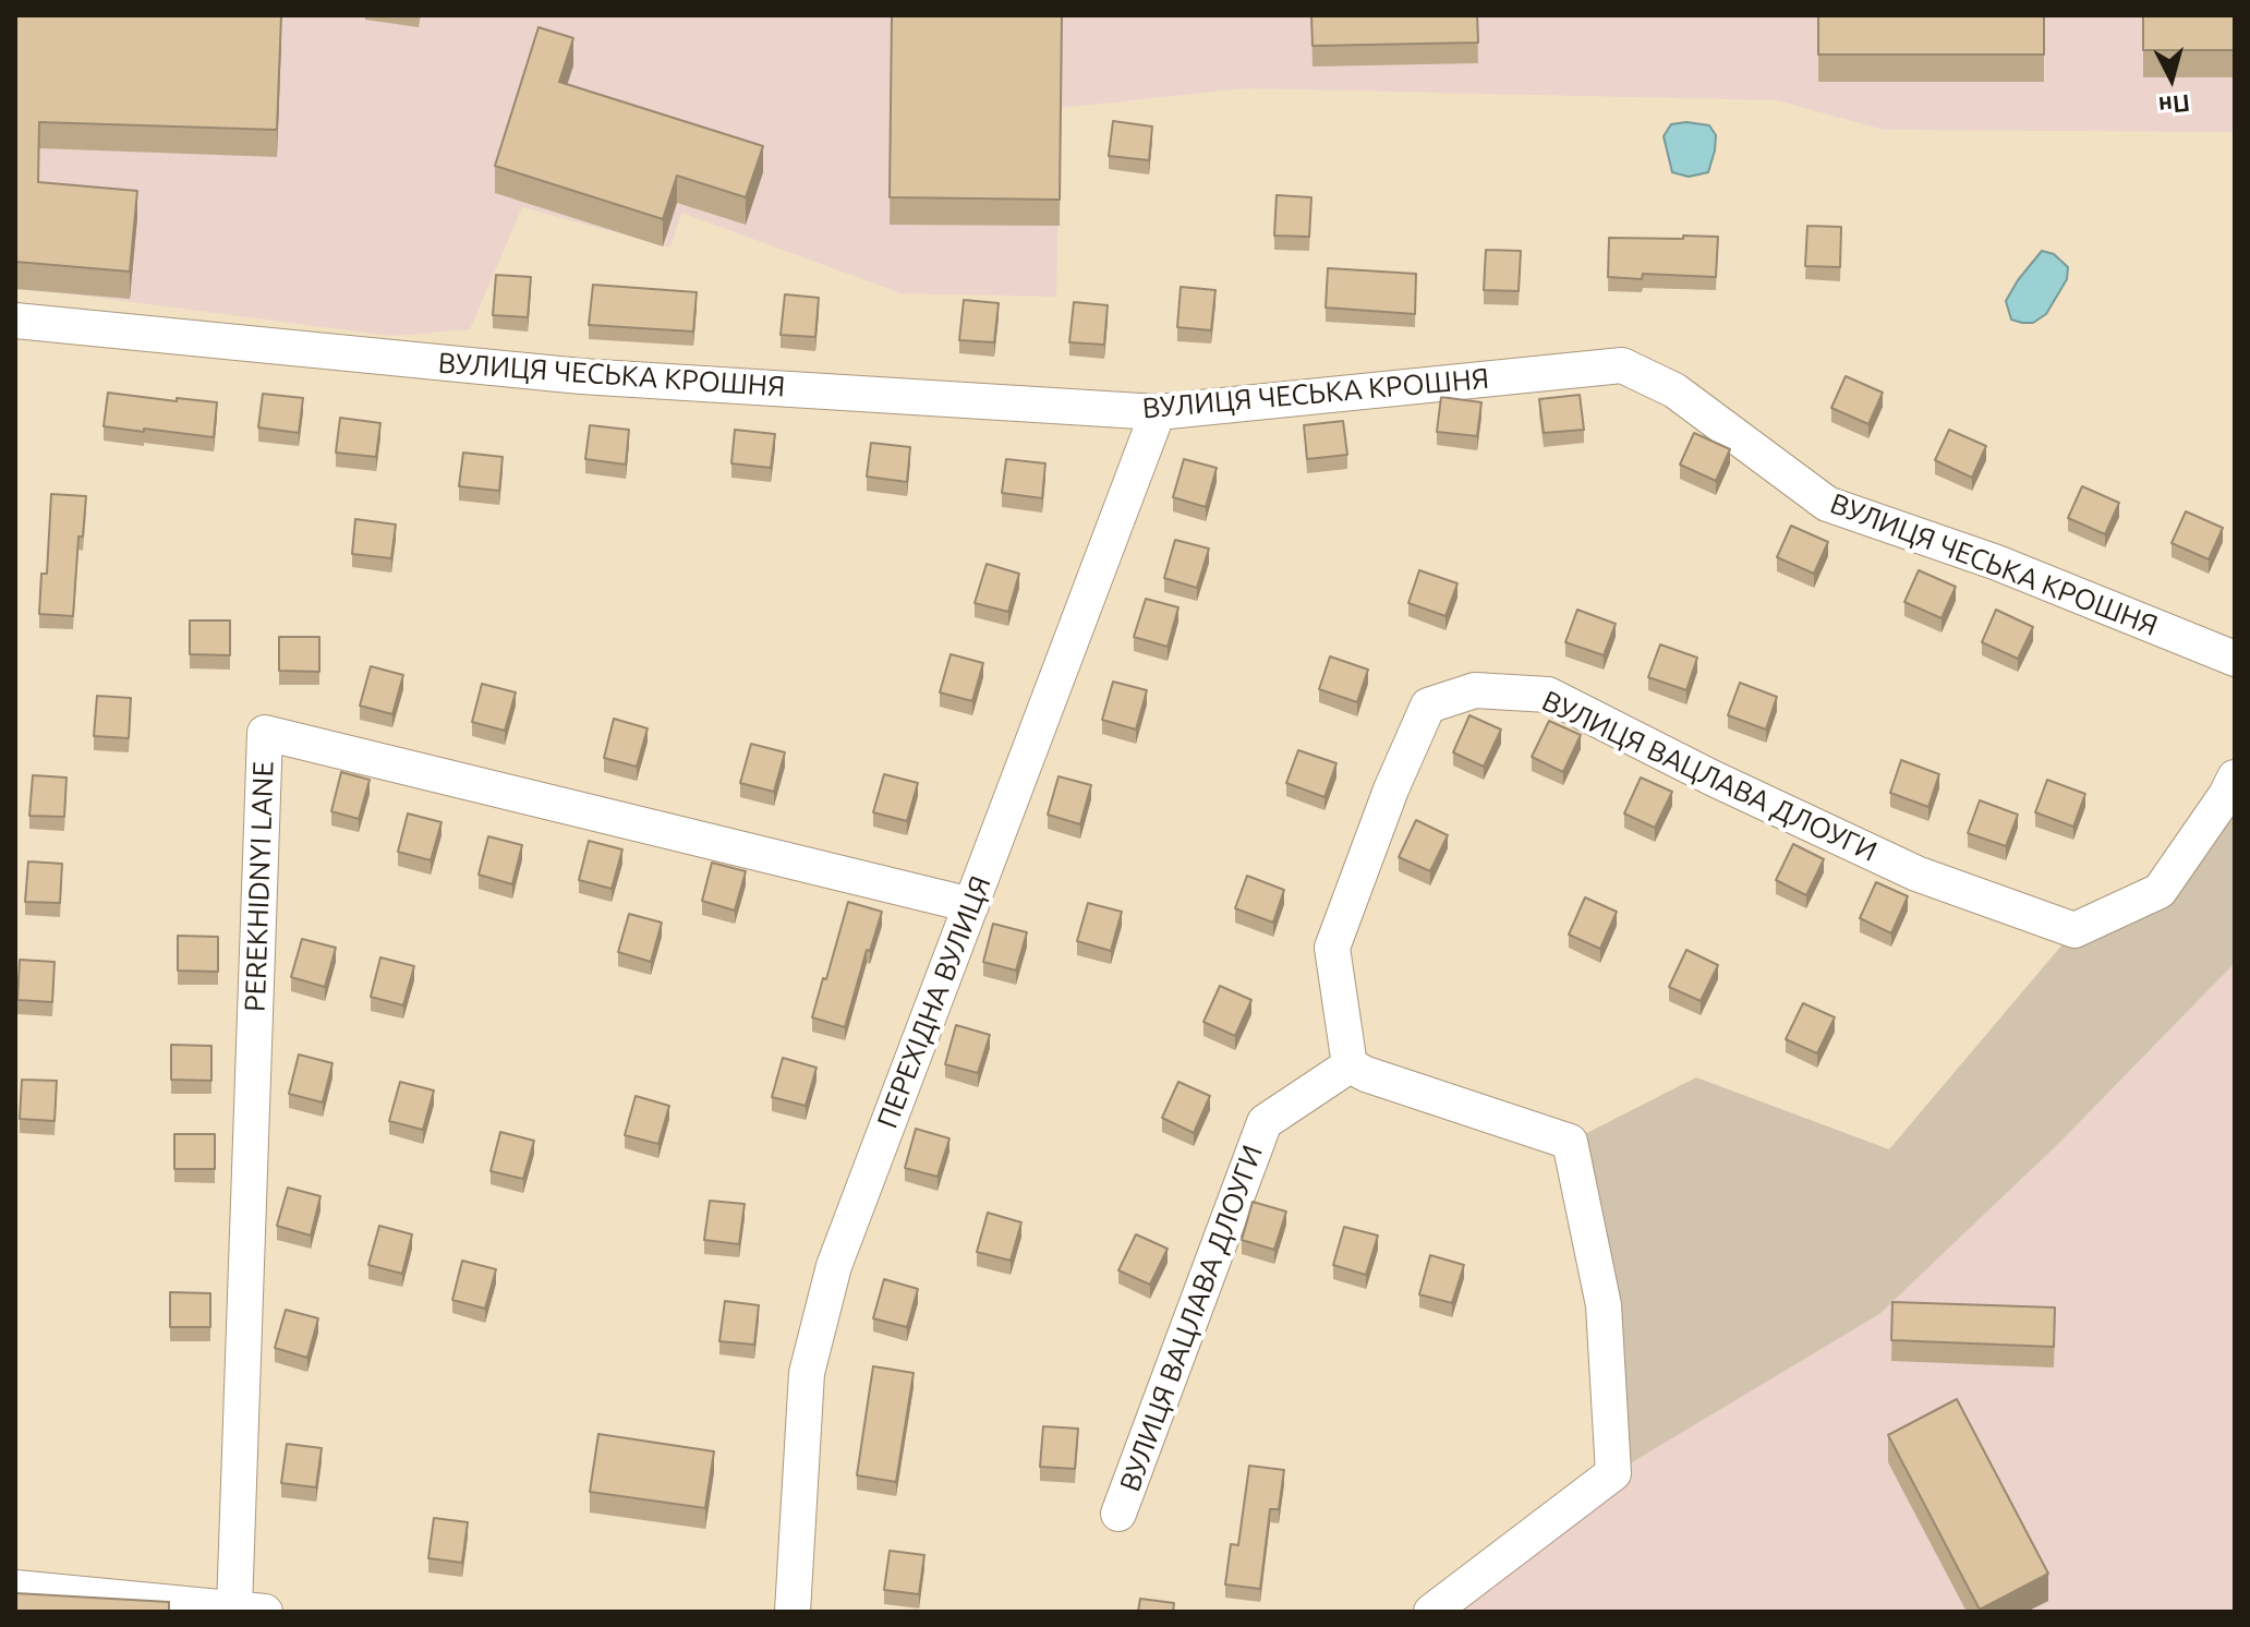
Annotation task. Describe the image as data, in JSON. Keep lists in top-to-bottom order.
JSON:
{
  "streets": {
    "street": [
      "ВУЛИЦЯ ЧЕСЬКА КРОШНЯ",
      "ВУЛИЦЯ ВАЦЛАВА ДЛОУГИ",
      "PEREKHIDNYI LANE",
      "ПЕРЕХІДНА ВУЛИЦЯ"
    ]
  },
  "crossings": [
    ["ВУЛИЦЯ ЧЕСЬКА КРОШНЯ", "ПЕРЕХІДНА ВУЛИЦЯ"],
    ["PEREKHIDNYI LANE", "ПЕРЕХІДНА ВУЛИЦЯ"]
  ],
  "north": "bottom"
}
